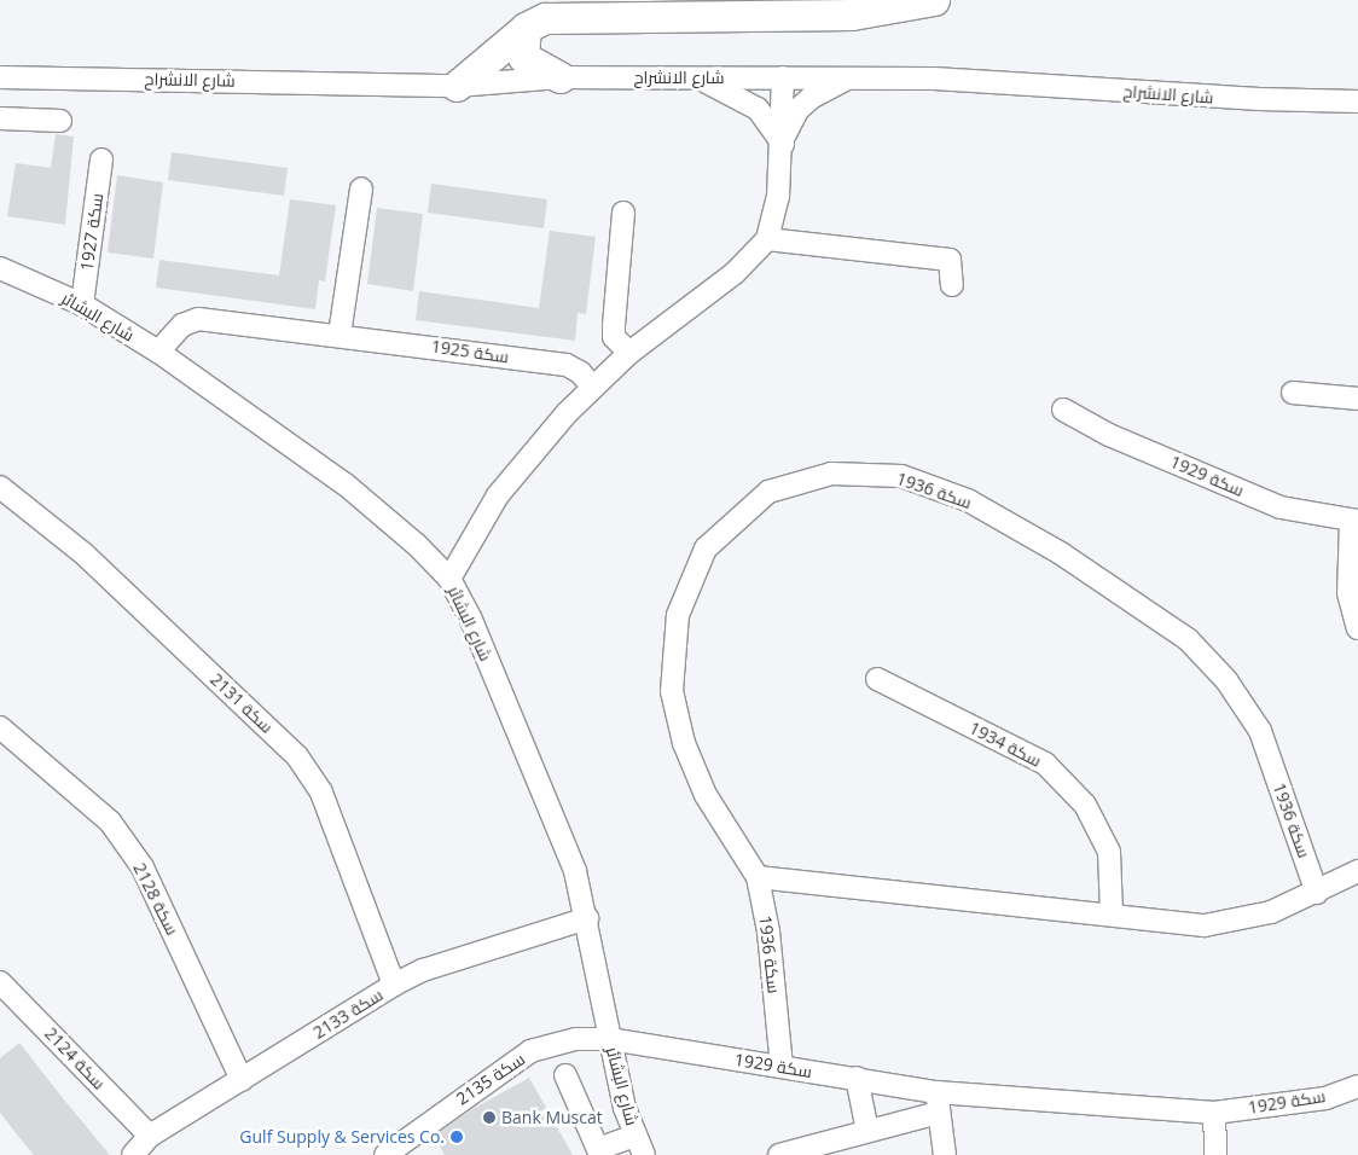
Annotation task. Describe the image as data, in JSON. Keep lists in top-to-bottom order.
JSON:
{
  "streets": {
    "street": [
      "شارع الانشراح",
      "سكة 1927",
      "شارع البشائر",
      "سكة 1925",
      "سكة 1929",
      "سكة 1936",
      "سكة 2131",
      "سكة 1934",
      "سكة 2128",
      "سكة 2133",
      "سكة 2124",
      "سكة 2135"
    ]
  },
  "crossings": [
    ["سكة 1927", "شارع البشائر"],
    ["شارع البشائر", "سكة 1925"],
    ["شارع البشائر", "سكة 1929"],
    ["شارع البشائر", "سكة 2133"],
    ["شارع البشائر", "سكة 2135"],
    ["سكة 1929", "سكة 1936"],
    ["سكة 1929", "سكة 2135"],
    ["سكة 2131", "سكة 2133"],
    ["سكة 2128", "سكة 2133"],
    ["سكة 2133", "سكة 2124"]
  ],
  "places": ["Bank Muscat", "Gulf Supply & Services Co."]
}
